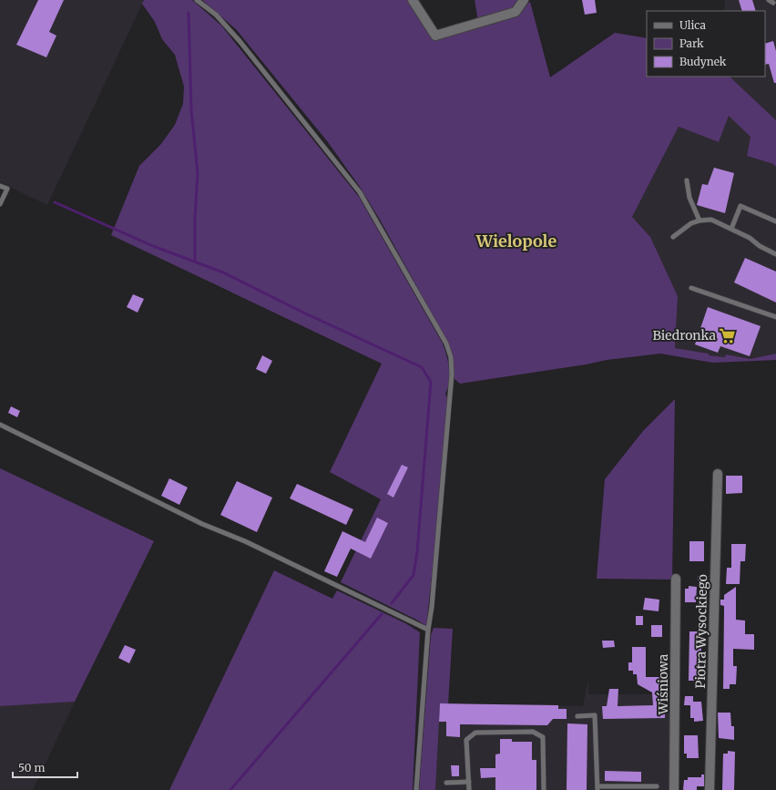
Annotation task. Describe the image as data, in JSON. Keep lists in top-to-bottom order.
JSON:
{
  "streets": {
    "street": ["Piotra Wysockiego", "Wiśniowa"]
  },
  "districts": ["Wielopole"],
  "places": {
    "supermarket": ["Biedronka"]
  },
  "legend": ["Ulica", "Park", "Budynek"],
  "scale_bar": "50 m"
}
